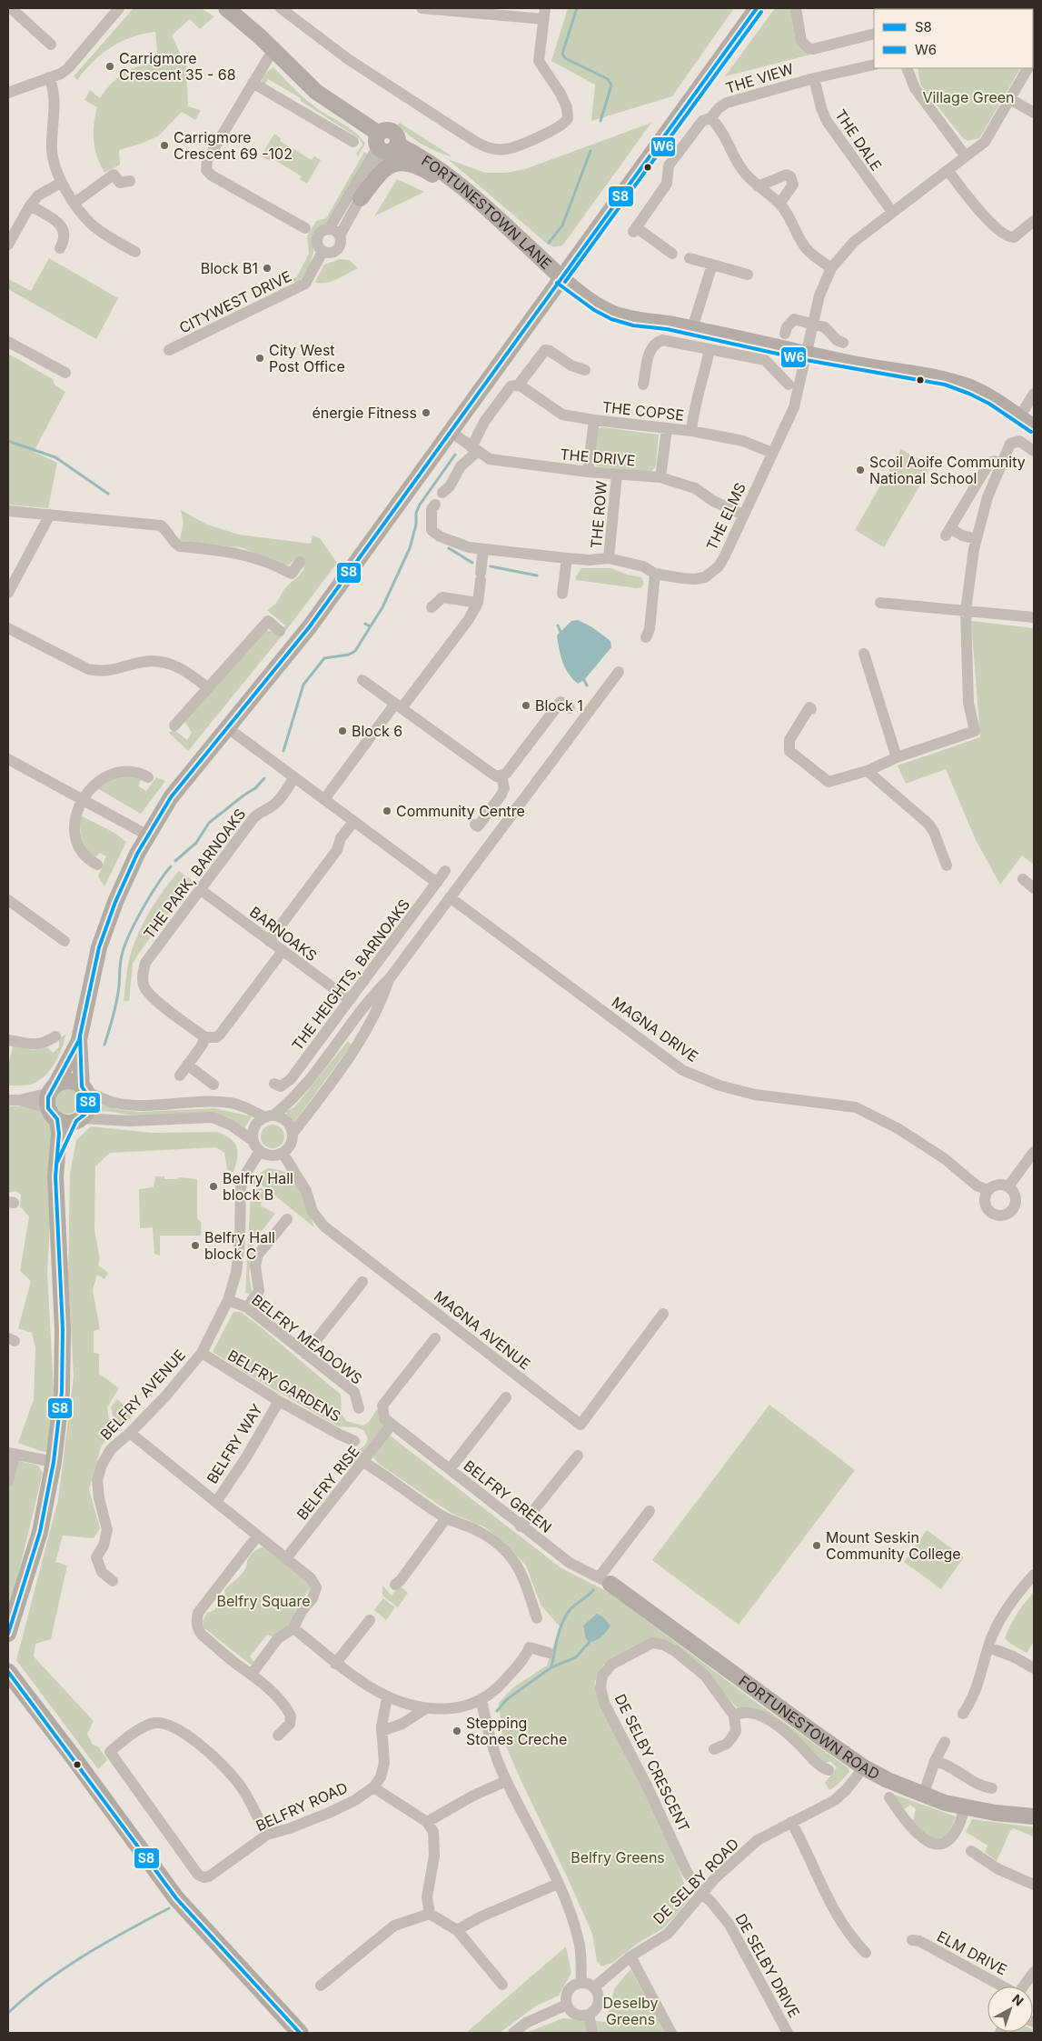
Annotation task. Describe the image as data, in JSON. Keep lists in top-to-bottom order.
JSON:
{
  "streets": {
    "street": [
      "THE VIEW",
      "THE DALE",
      "FORTUNESTOWN LANE",
      "CITYWEST DRIVE",
      "THE COPSE",
      "THE DRIVE",
      "THE ROW",
      "THE ELMS",
      "THE PARK, BARNOAKS",
      "BARNOAKS",
      "THE HEIGHTS, BARNOAKS",
      "MAGNA DRIVE",
      "MAGNA AVENUE",
      "BELFRY MEADOWS",
      "BELFRY GARDENS",
      "BELFRY AVENUE",
      "BELFRY WAY",
      "BELFRY RISE",
      "BELFRY GREEN",
      "FORTUNESTOWN ROAD",
      "DE SELBY CRESCENT",
      "BELFRY ROAD",
      "DE SELBY ROAD",
      "ELM DRIVE",
      "DE SELBY DRIVE"
    ]
  },
  "crossings": [
    ["THE VIEW", "THE DALE"],
    ["THE DALE", "THE ELMS"],
    ["FORTUNESTOWN LANE", "THE ELMS"],
    ["THE COPSE", "THE ELMS"],
    ["THE DRIVE", "THE ROW"],
    ["THE DRIVE", "THE ELMS"],
    ["THE ROW", "THE ELMS"],
    ["THE PARK, BARNOAKS", "BARNOAKS"],
    ["BARNOAKS", "THE HEIGHTS, BARNOAKS"],
    ["MAGNA AVENUE", "BELFRY AVENUE"],
    ["BELFRY MEADOWS", "BELFRY AVENUE"],
    ["BELFRY GARDENS", "BELFRY AVENUE"],
    ["BELFRY GARDENS", "BELFRY WAY"],
    ["BELFRY RISE", "BELFRY GREEN"],
    ["BELFRY GREEN", "FORTUNESTOWN ROAD"],
    ["FORTUNESTOWN ROAD", "DE SELBY ROAD"],
    ["DE SELBY CRESCENT", "DE SELBY ROAD"],
    ["DE SELBY CRESCENT", "DE SELBY DRIVE"],
    ["DE SELBY ROAD", "DE SELBY DRIVE"]
  ],
  "parks": [
    "Village Green",
    "Belfry Square",
    "Belfry Greens",
    "Deselby Greens"
  ],
  "places": [
    "Carrigmore Crescent 35 - 68",
    "Carrigmore Crescent 69 -102",
    "Block B1",
    "City West Post Office",
    "énergie Fitness",
    "Scoil Aoife Community National School",
    "Block 1",
    "Block 6",
    "Community Centre",
    "Belfry Hall block B",
    "Belfry Hall block C",
    "Mount Seskin Community College",
    "Stepping Stones Creche"
  ],
  "lines": ["transit line S8", "transit line W6"],
  "legend": ["S8", "W6"],
  "north": "top right"
}
